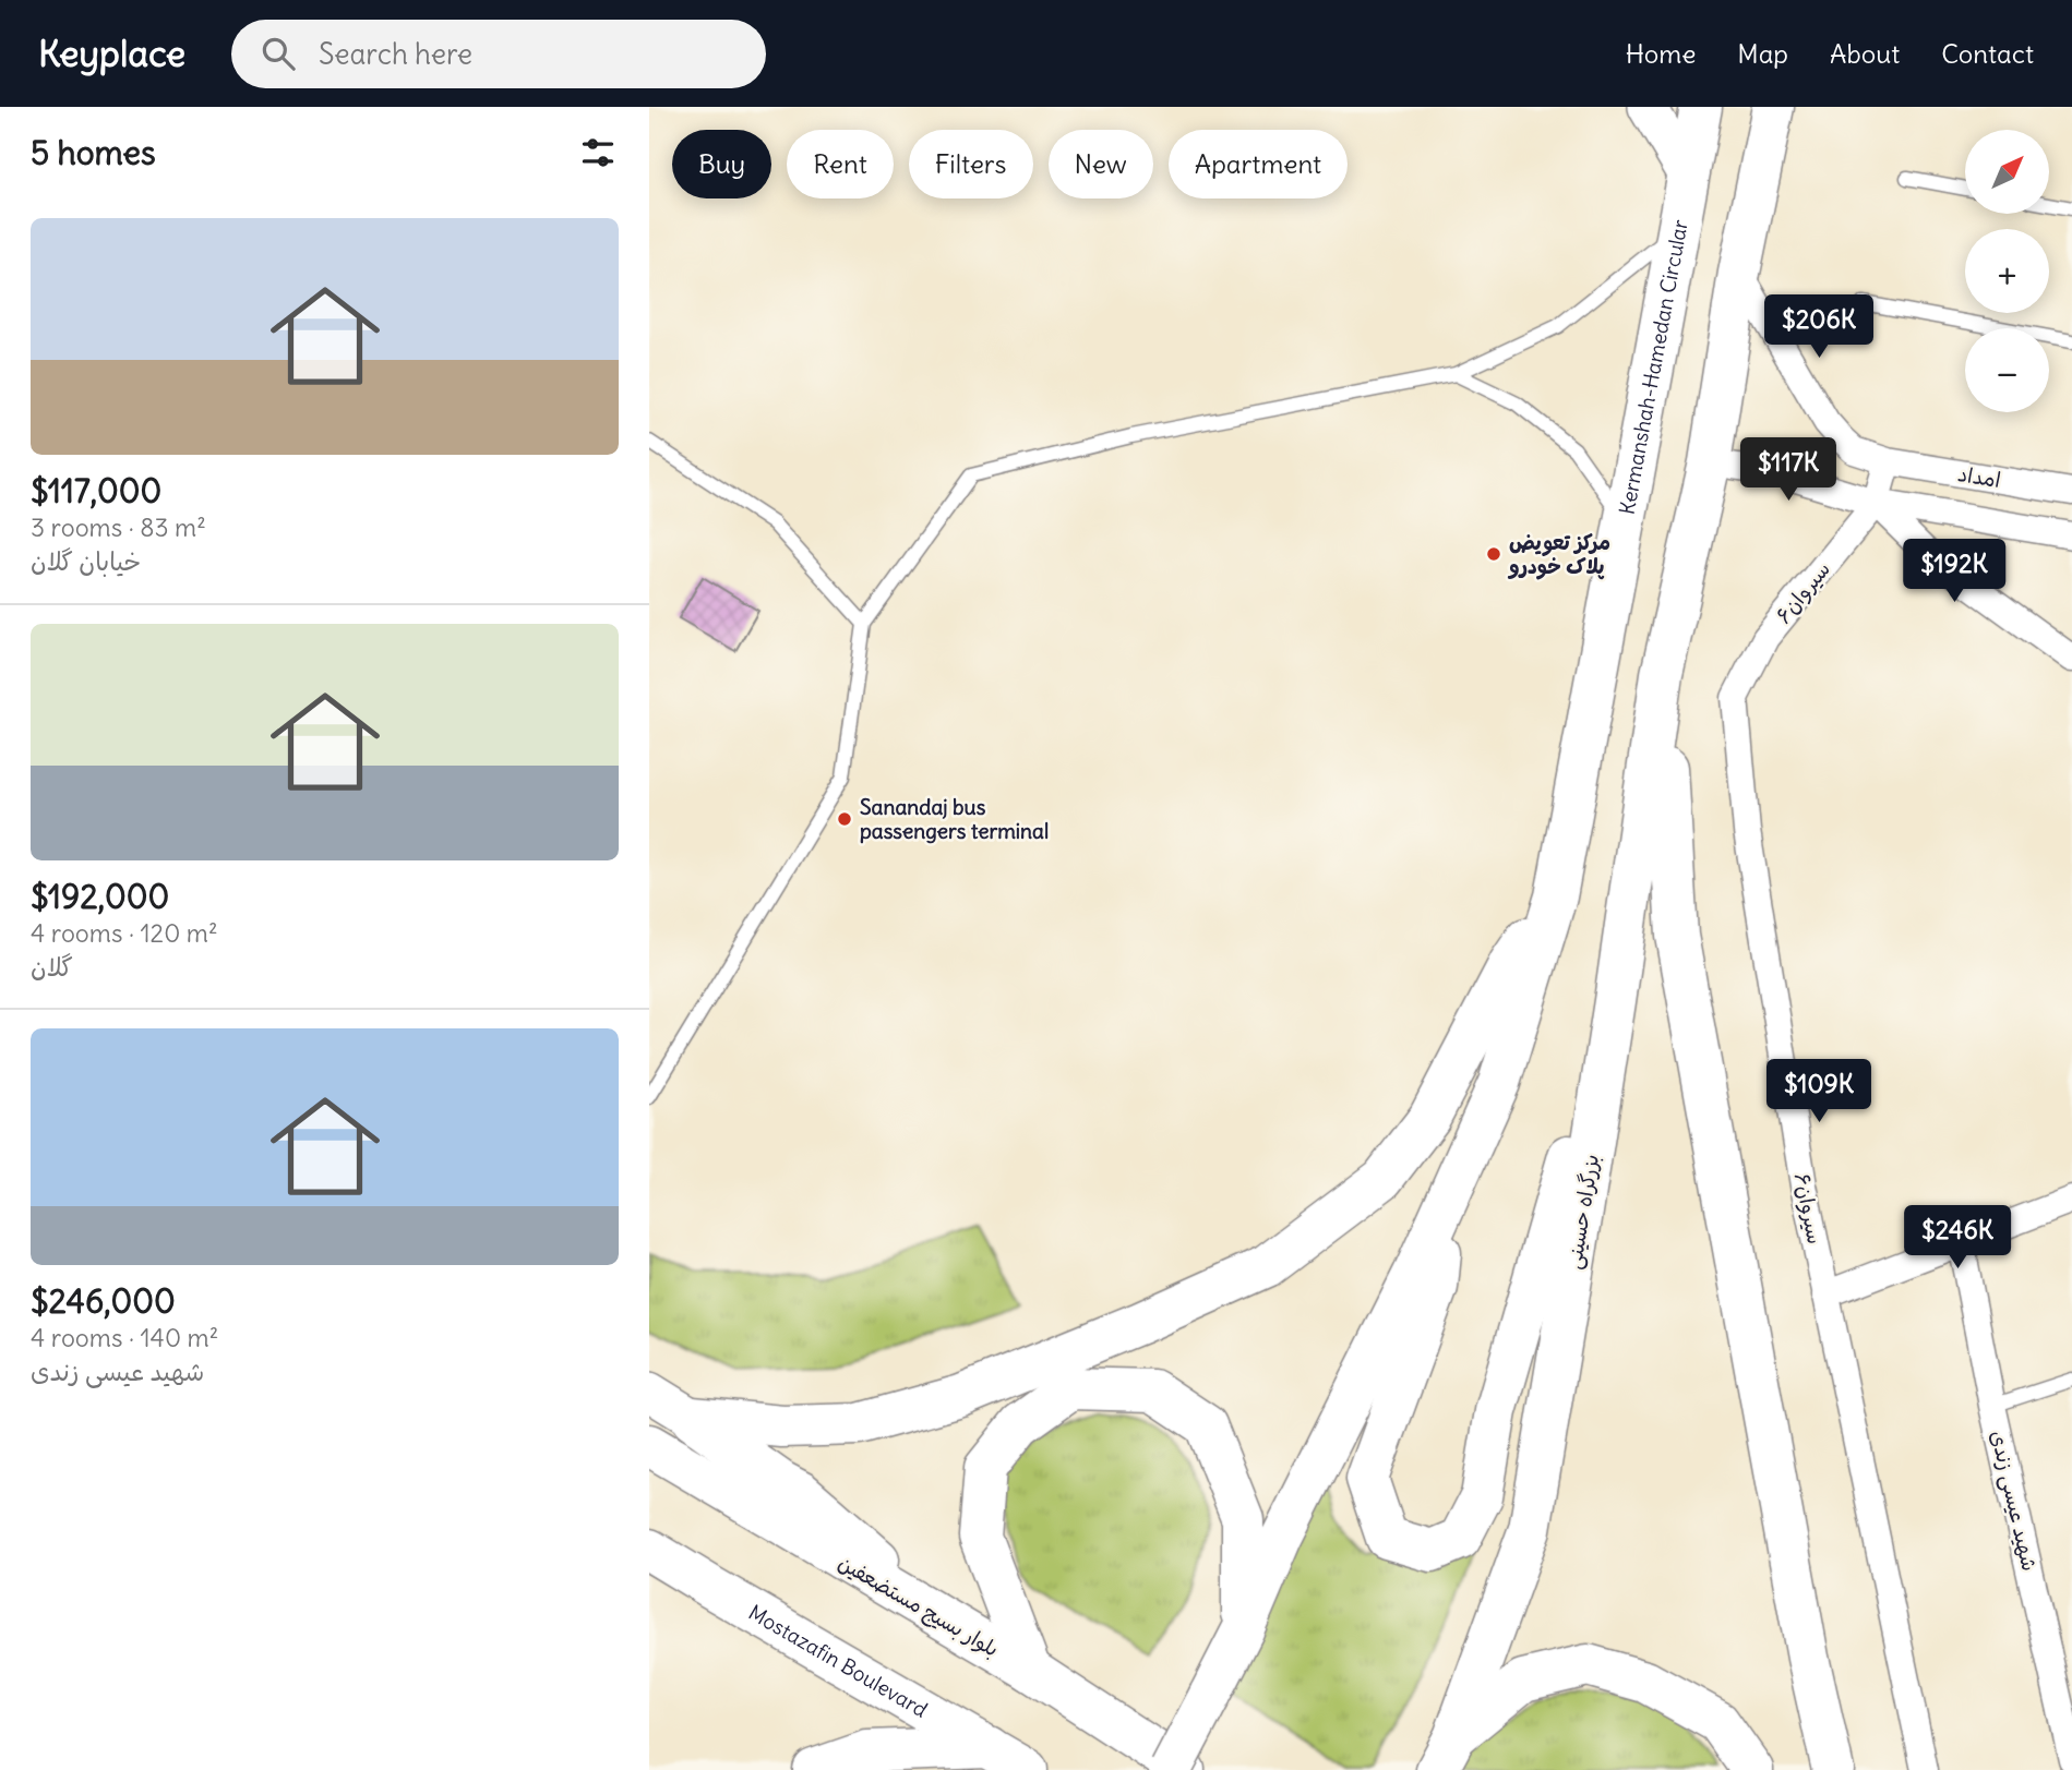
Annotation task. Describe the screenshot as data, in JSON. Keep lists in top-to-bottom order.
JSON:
{
  "streets": {
    "highway": [
      "Kermanshah-Hamedan Circular",
      "بزرگراه حسینی",
      "بلوار بسیج مستضعفین",
      "Mostazafin Boulevard"
    ],
    "street": ["امداد", "سیروان۶", "شهید عیسی زندی"]
  },
  "crossings": [
    ["امداد", "سیروان۶"]
  ],
  "places": ["مرکز تعویض پلاک خودرو", "Sanandaj bus passengers terminal"],
  "north": "top right",
  "page": {
    "header": "Keyplace",
    "search": "Search here",
    "nav": [
      "Home",
      "Map",
      "About",
      "Contact"
    ],
    "heading": "5 homes",
    "map_buttons": ["+", "−"],
    "chip": [
      "Buy",
      "Rent",
      "Filters",
      "New",
      "Apartment"
    ],
    "list": [
      {
        "name": "$117,000",
        "note": "3 rooms · 83 m² · خیابان گلان"
      },
      {
        "name": "$192,000",
        "note": "4 rooms · 120 m² · گلان"
      },
      {
        "name": "$246,000",
        "note": "4 rooms · 140 m² · شهید عیسی زندی"
      }
    ],
    "price": [
      "$206K",
      "$117K",
      "$192K",
      "$109K",
      "$246K"
    ]
  }
}
